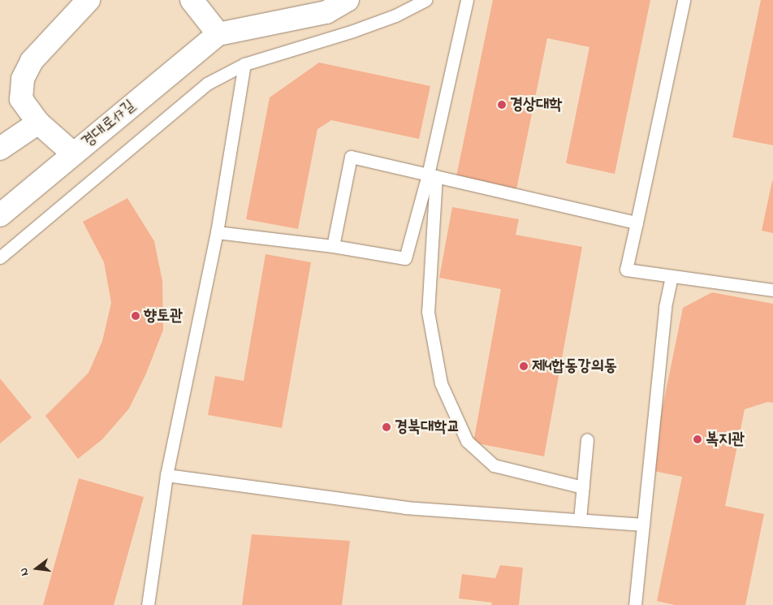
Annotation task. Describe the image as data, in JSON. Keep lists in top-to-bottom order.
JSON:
{
  "streets": {
    "street": ["경대로17길"]
  },
  "places": [
    "경상대학",
    "향토관",
    "제4합동강의동",
    "경북대학교",
    "복지관"
  ],
  "north": "left"
}
